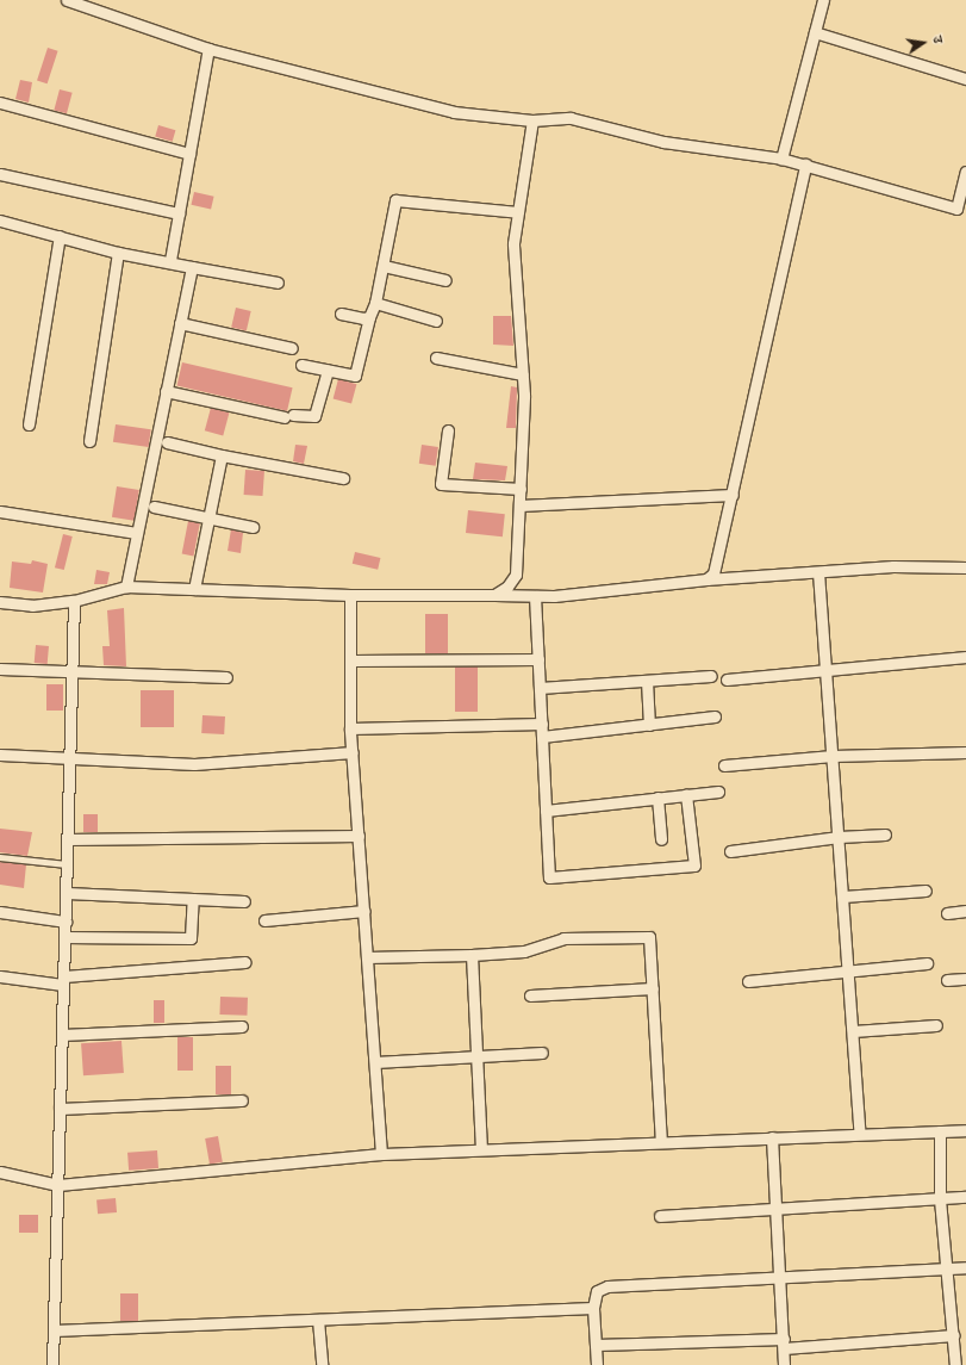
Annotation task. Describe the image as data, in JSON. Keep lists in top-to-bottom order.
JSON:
{
  "north": "right"
}
